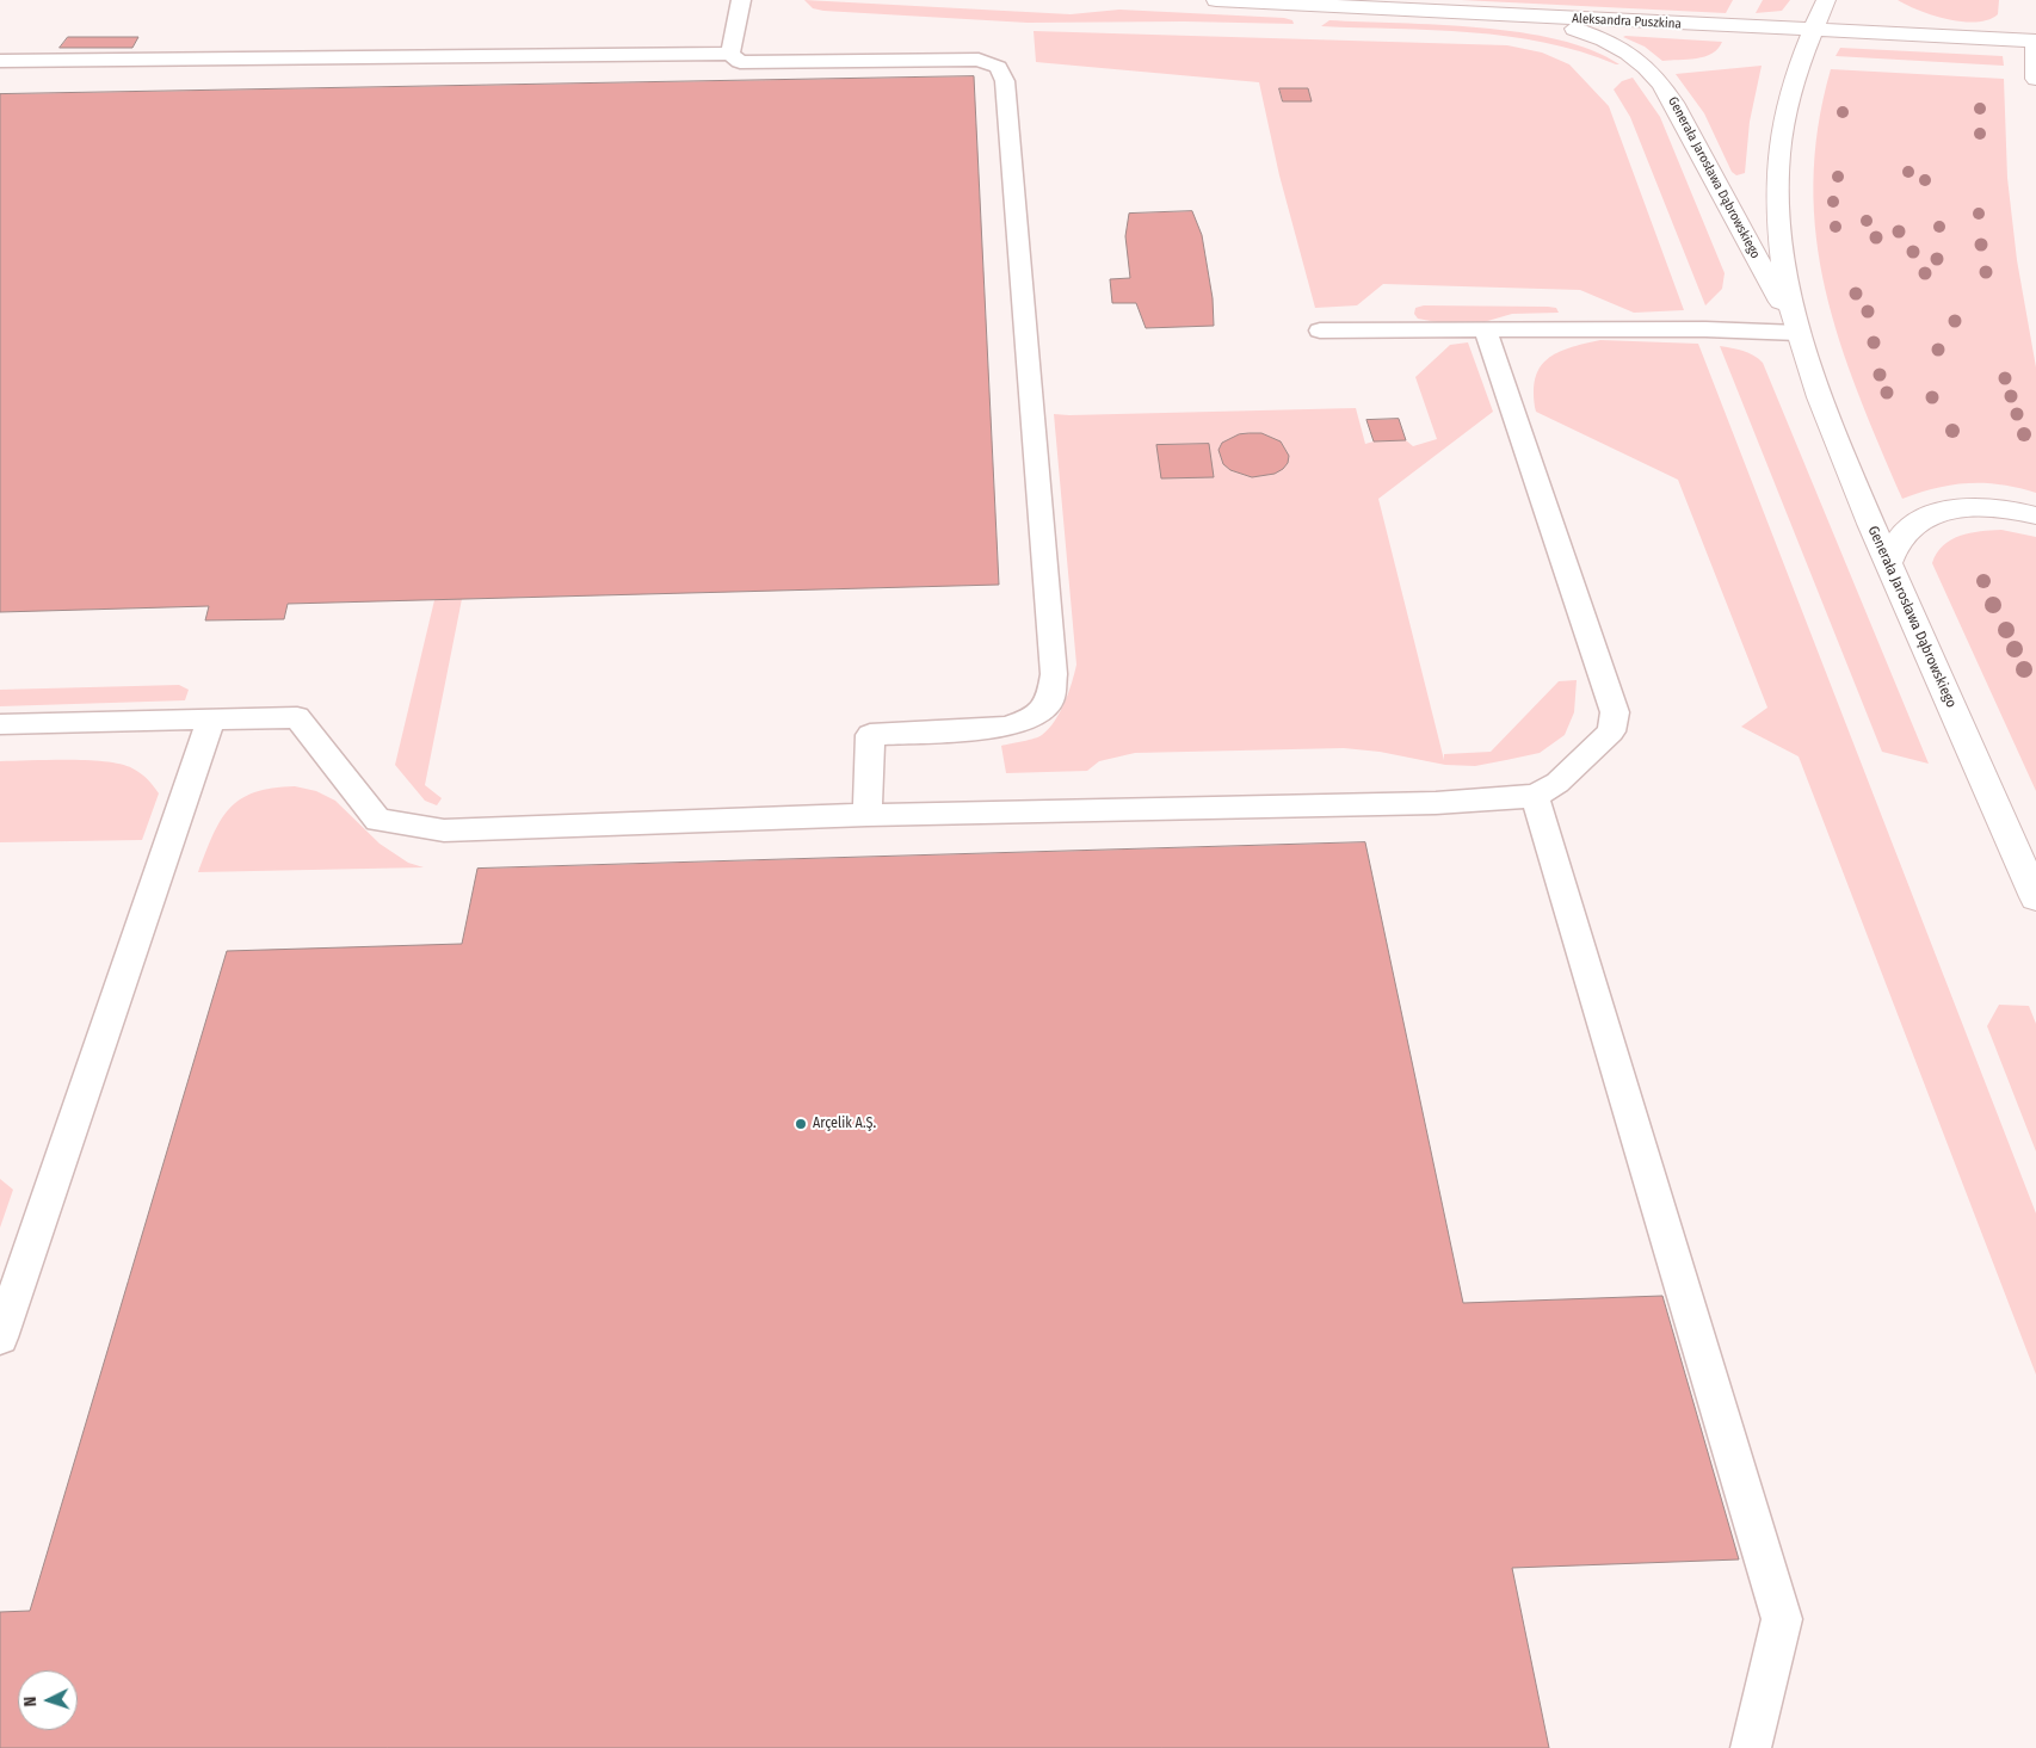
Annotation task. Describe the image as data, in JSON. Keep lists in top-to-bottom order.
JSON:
{
  "streets": {
    "main road": ["Aleksandra Puszkina", "Generała Jarosława Dąbrowskiego"]
  },
  "crossings": [
    ["Aleksandra Puszkina", "Generała Jarosława Dąbrowskiego"]
  ],
  "places": ["Arçelik A.Ş."],
  "north": "left"
}
